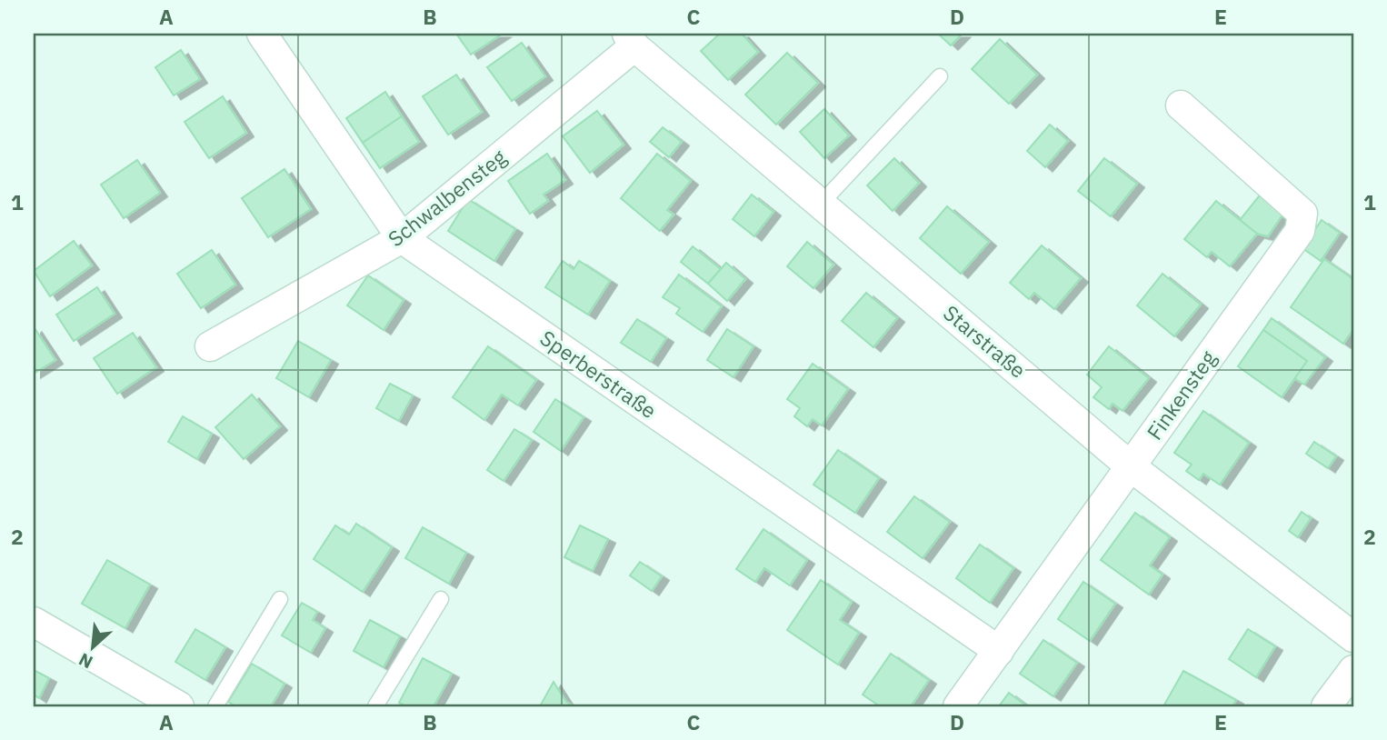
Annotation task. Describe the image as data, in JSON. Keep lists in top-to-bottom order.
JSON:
{
  "streets": {
    "street": [
      "Schwalbensteg",
      "Starstraße",
      "Sperberstraße",
      "Finkensteg"
    ]
  },
  "crossings": [
    ["Schwalbensteg", "Starstraße"],
    ["Schwalbensteg", "Sperberstraße"],
    ["Starstraße", "Finkensteg"],
    ["Sperberstraße", "Finkensteg"]
  ],
  "north": "bottom left",
  "grid": {
    "columns": [
      "A",
      "B",
      "C",
      "D",
      "E"
    ],
    "rows": ["1", "2"]
  }
}
